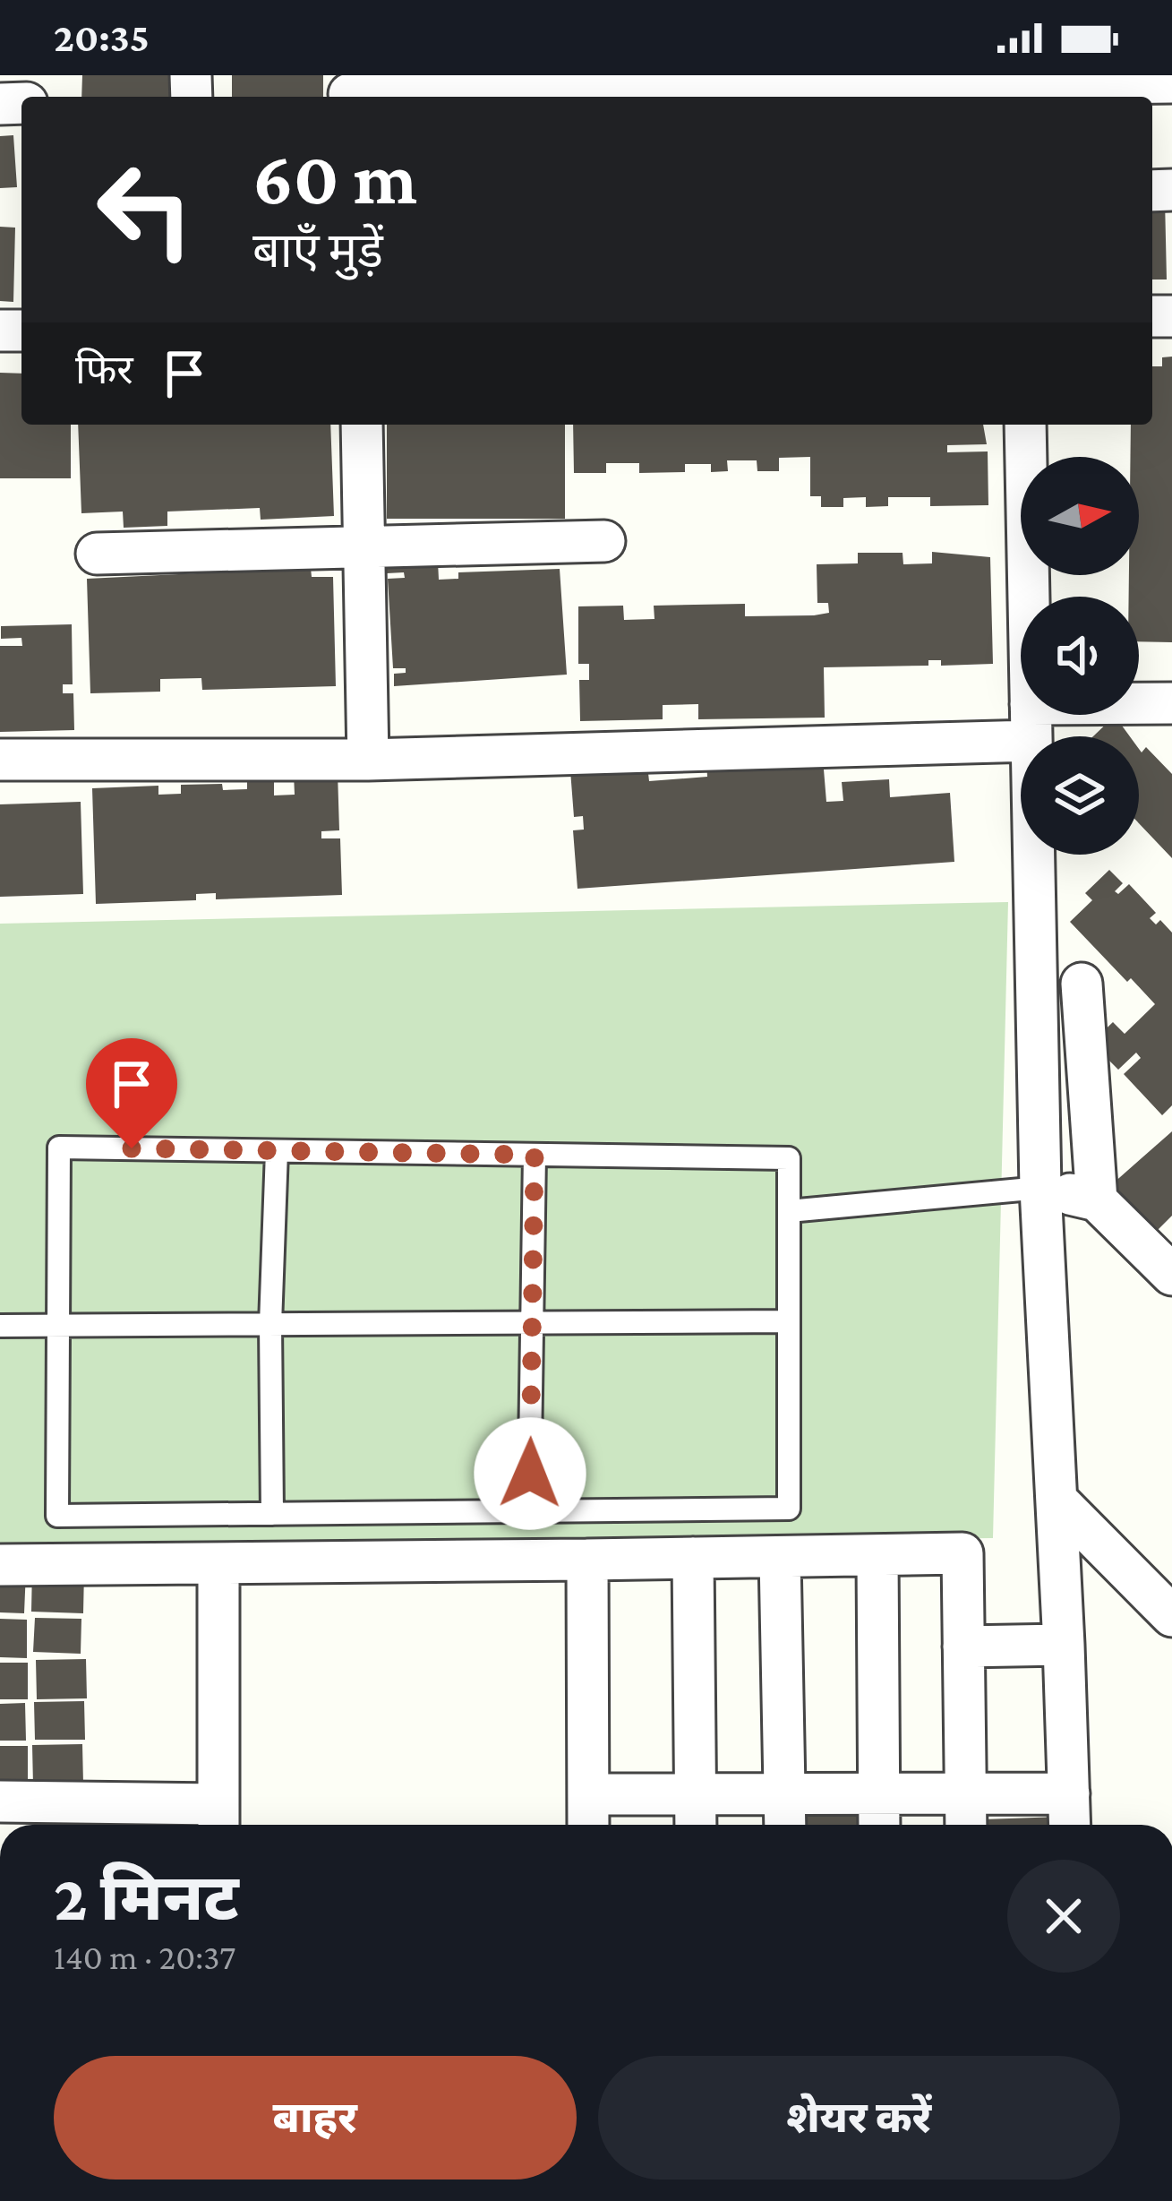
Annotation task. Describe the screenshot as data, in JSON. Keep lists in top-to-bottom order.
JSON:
{
  "north": "right",
  "page": {
    "status": "20:35",
    "turn": ["60 m", "बाएँ मुड़ें"],
    "then": "फिर",
    "heading": ["2 मिनट", "140 m · 20:37"],
    "buttons": ["बाहर", "शेयर करें"]
  }
}
